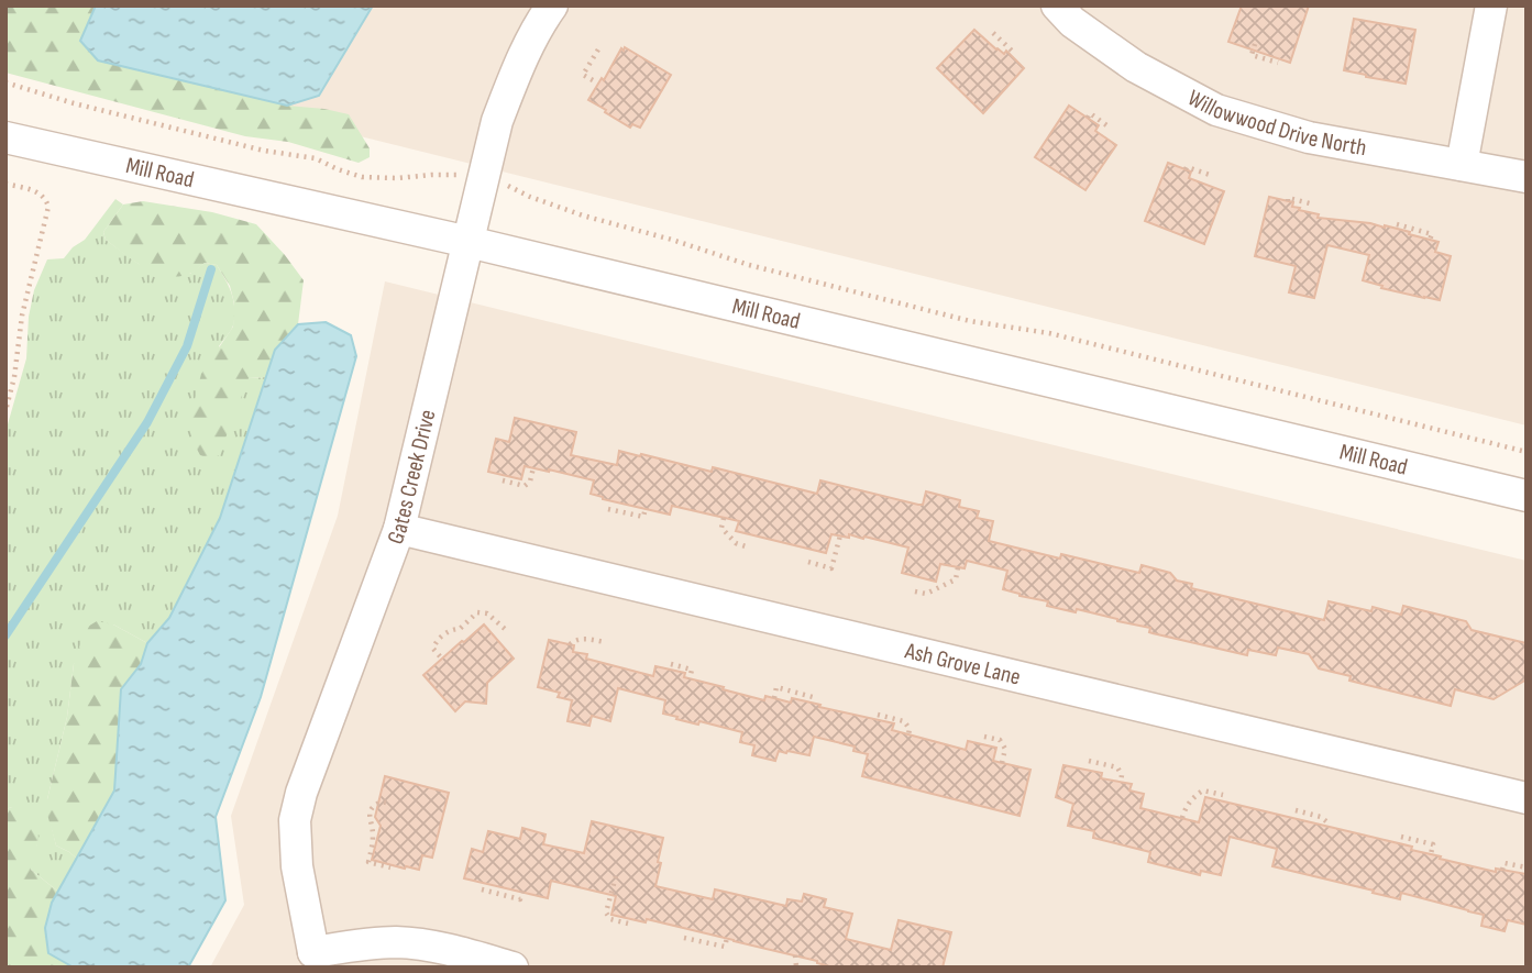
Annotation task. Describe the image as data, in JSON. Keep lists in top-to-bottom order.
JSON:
{
  "streets": {
    "street": [
      "Willowwood Drive North",
      "Mill Road",
      "Gates Creek Drive",
      "Ash Grove Lane"
    ]
  },
  "crossings": [
    ["Mill Road", "Gates Creek Drive"],
    ["Gates Creek Drive", "Ash Grove Lane"]
  ]
}
